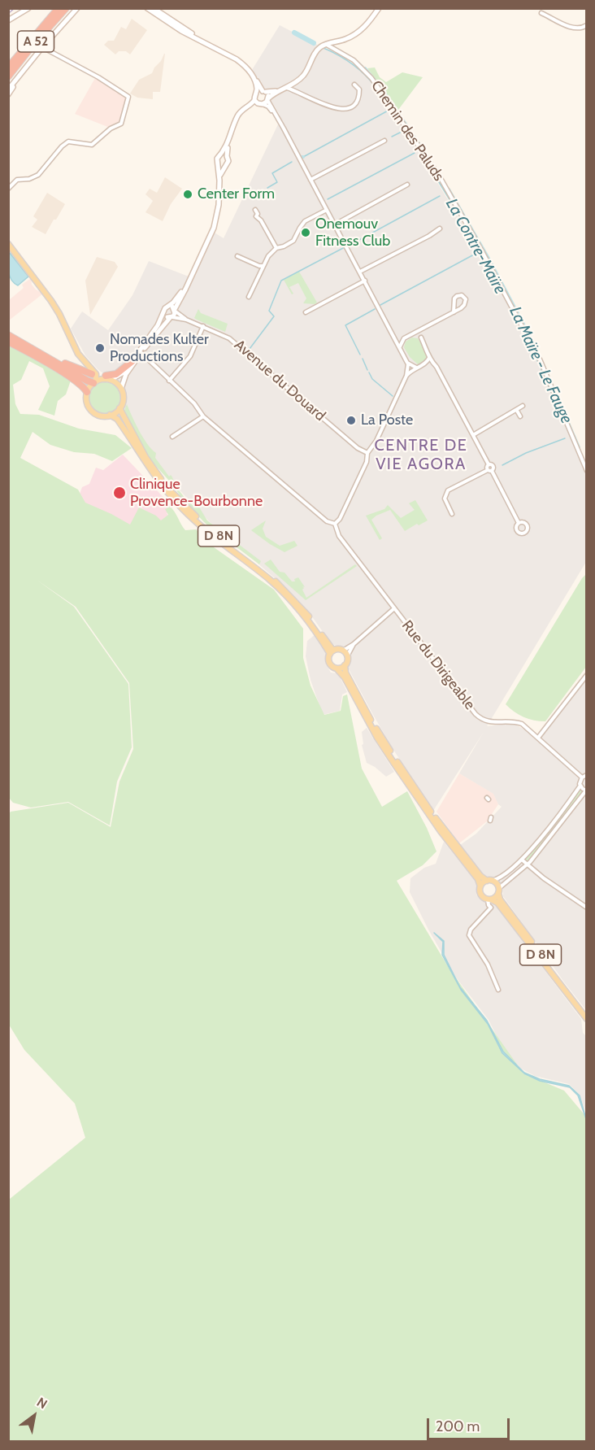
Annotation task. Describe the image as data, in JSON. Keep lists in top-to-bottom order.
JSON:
{
  "streets": {
    "highway": ["A 52"],
    "main road": ["D 8N"],
    "street": ["Chemin des Paluds", "Avenue du Douard", "Rue du Dirigeable"]
  },
  "districts": ["CENTRE DE VIE AGORA"],
  "water": ["La Contre-Maïre", "La Maïre - Le Fauge"],
  "places": [
    "Center Form",
    "Onemouv Fitness Club",
    "Nomades Kulter Productions",
    "La Poste",
    "Clinique Provence-Bourbonne"
  ],
  "scale_bar": "200 m",
  "north": "top right"
}
